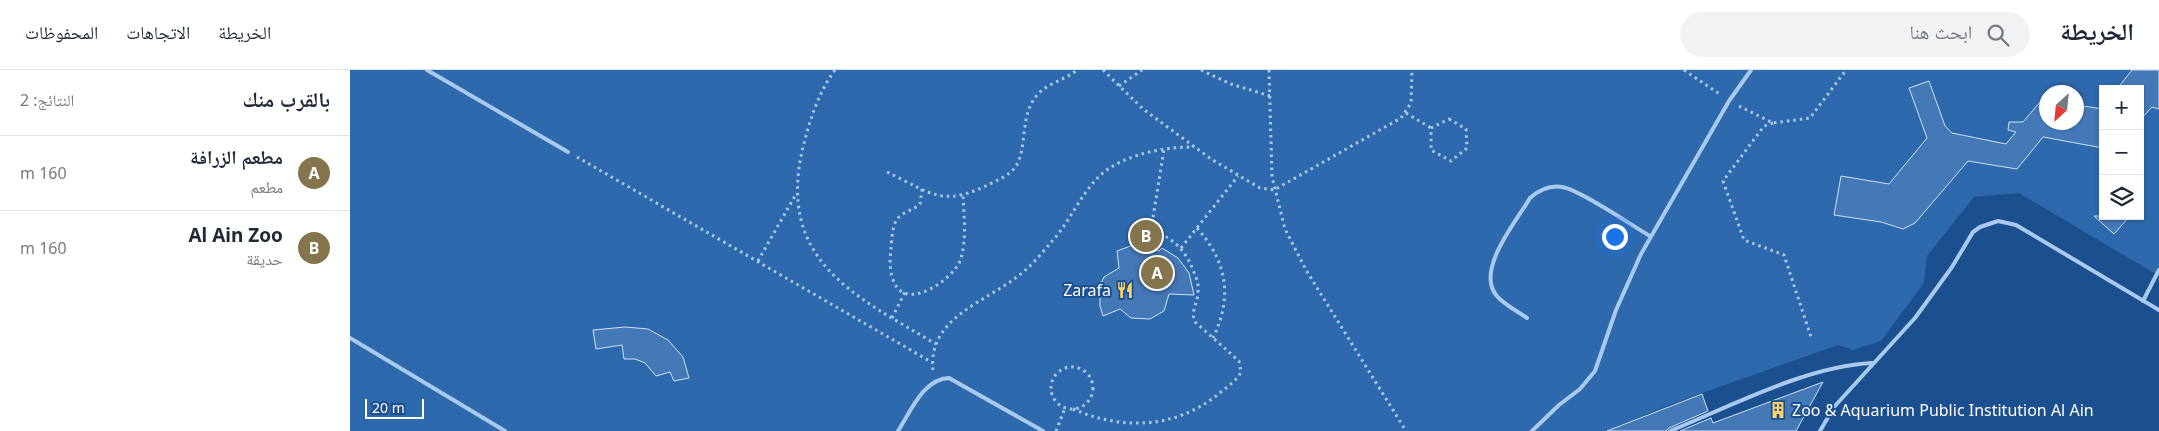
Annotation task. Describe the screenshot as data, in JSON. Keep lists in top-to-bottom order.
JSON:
{
  "places": {
    "restaurant": ["Zarafa"],
    "building": ["Zoo & Aquarium Public Institution Al Ain"]
  },
  "scale_bar": "20 m",
  "north": "bottom left",
  "page": {
    "header": "الخريطة",
    "search": "ابحث هنا",
    "nav": ["الخريطة", "الاتجاهات", "المحفوظات"],
    "heading": ["بالقرب منك", "النتائج: 2"],
    "map_buttons": ["+", "−"],
    "list": [
      {
        "mark": "A",
        "name": "مطعم الزرافة",
        "note": "مطعم",
        "value": "160 m"
      },
      {
        "mark": "B",
        "name": "Al Ain Zoo",
        "note": "حديقة",
        "value": "160 m"
      }
    ],
    "pins": ["B", "A"],
    "scale": "20 m"
  }
}
